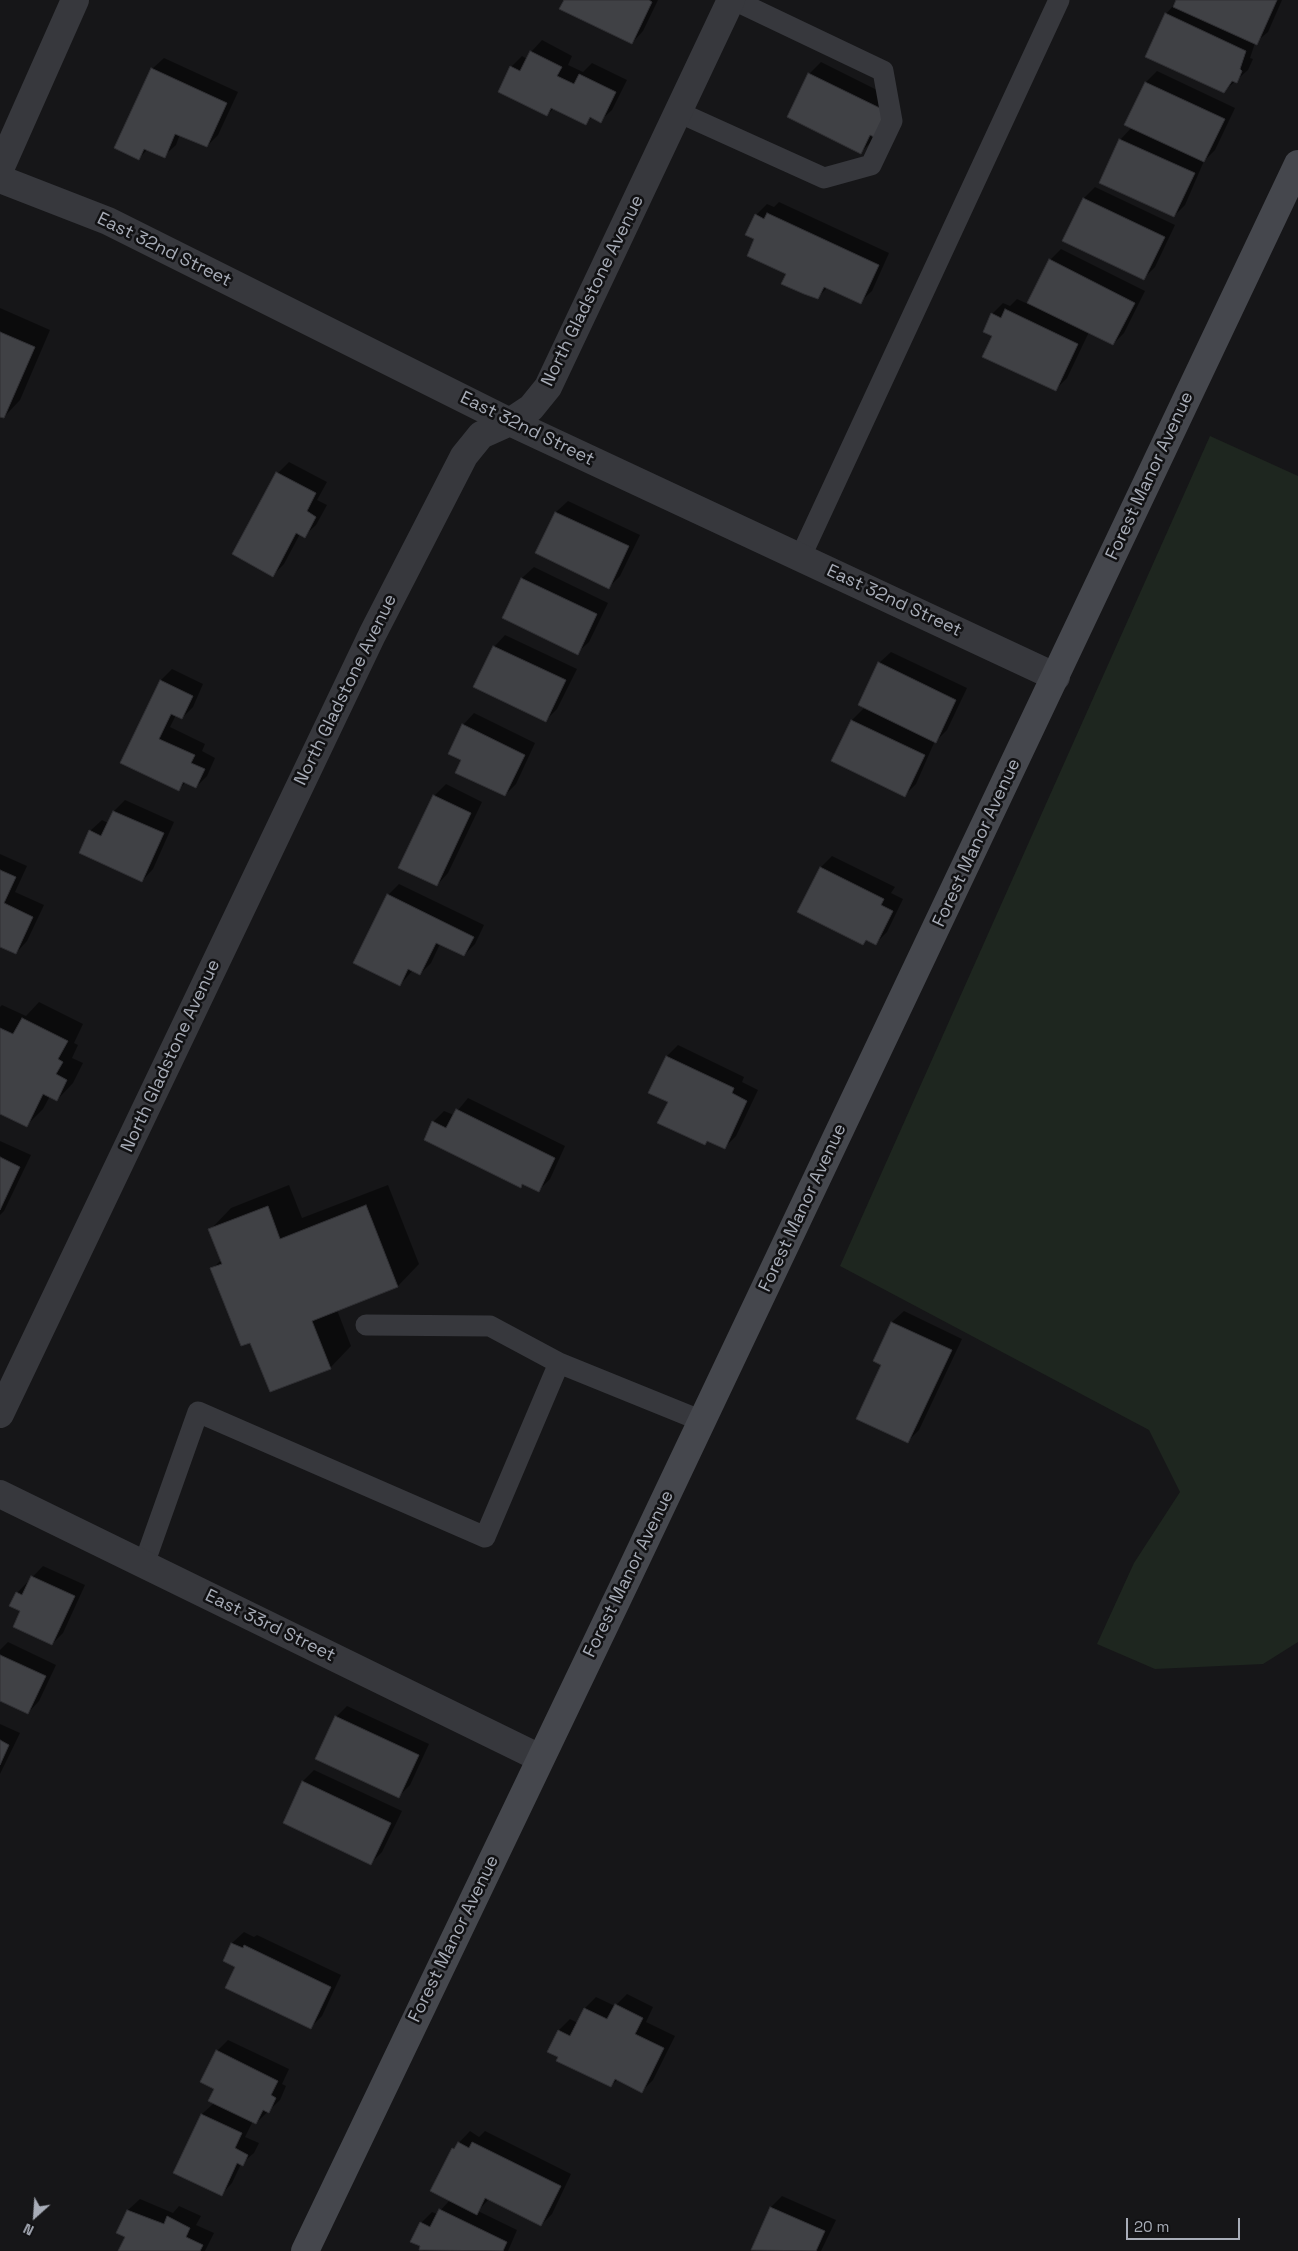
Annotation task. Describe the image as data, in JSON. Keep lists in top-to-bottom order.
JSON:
{
  "streets": {
    "street": [
      "East 32nd Street",
      "North Gladstone Avenue",
      "Forest Manor Avenue",
      "East 33rd Street"
    ]
  },
  "crossings": [
    ["East 32nd Street", "North Gladstone Avenue"],
    ["East 32nd Street", "Forest Manor Avenue"],
    ["Forest Manor Avenue", "East 33rd Street"]
  ],
  "scale_bar": "20 m",
  "north": "bottom left"
}
